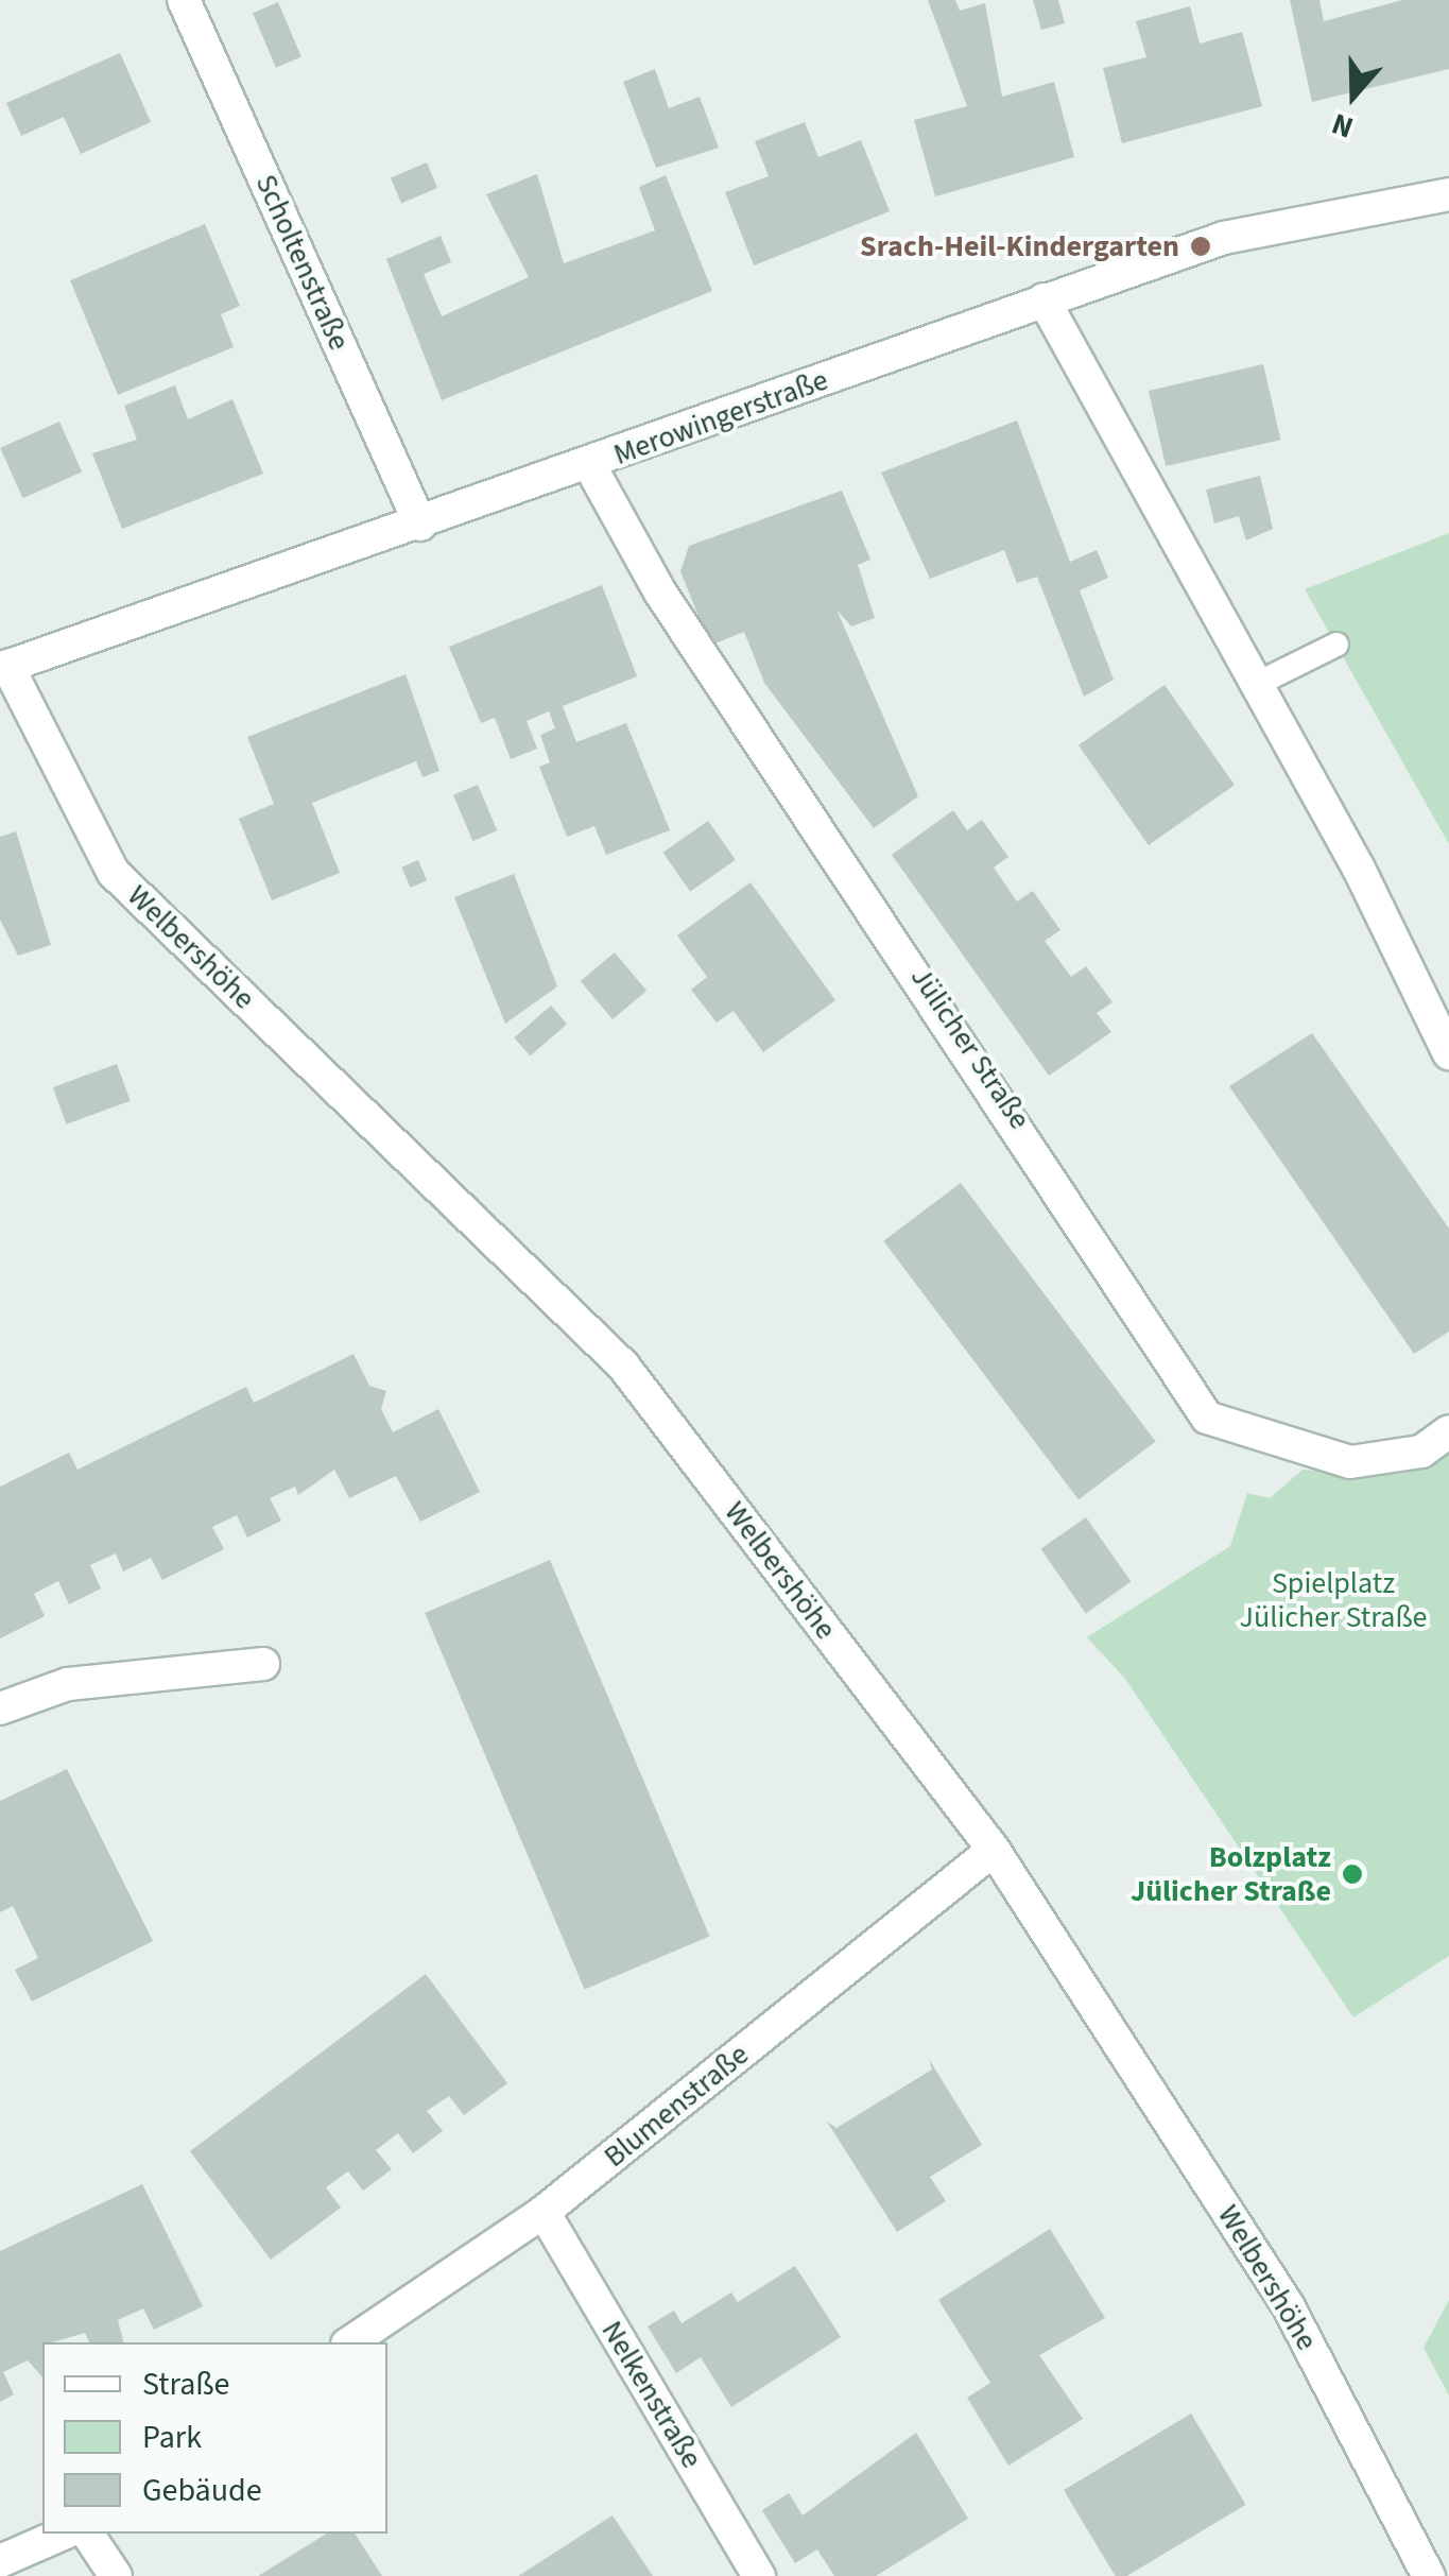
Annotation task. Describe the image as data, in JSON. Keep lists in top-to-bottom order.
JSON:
{
  "streets": {
    "street": [
      "Scholtenstraße",
      "Merowingerstraße",
      "Welbershöhe",
      "Jülicher Straße",
      "Blumenstraße",
      "Nelkenstraße"
    ]
  },
  "crossings": [
    ["Scholtenstraße", "Merowingerstraße"],
    ["Merowingerstraße", "Welbershöhe"],
    ["Merowingerstraße", "Jülicher Straße"],
    ["Welbershöhe", "Blumenstraße"],
    ["Blumenstraße", "Nelkenstraße"]
  ],
  "parks": ["Spielplatz Jülicher Straße"],
  "places": ["Srach-Heil-Kindergarten", "Bolzplatz Jülicher Straße"],
  "legend": ["Straße", "Park", "Gebäude"],
  "north": "bottom"
}
